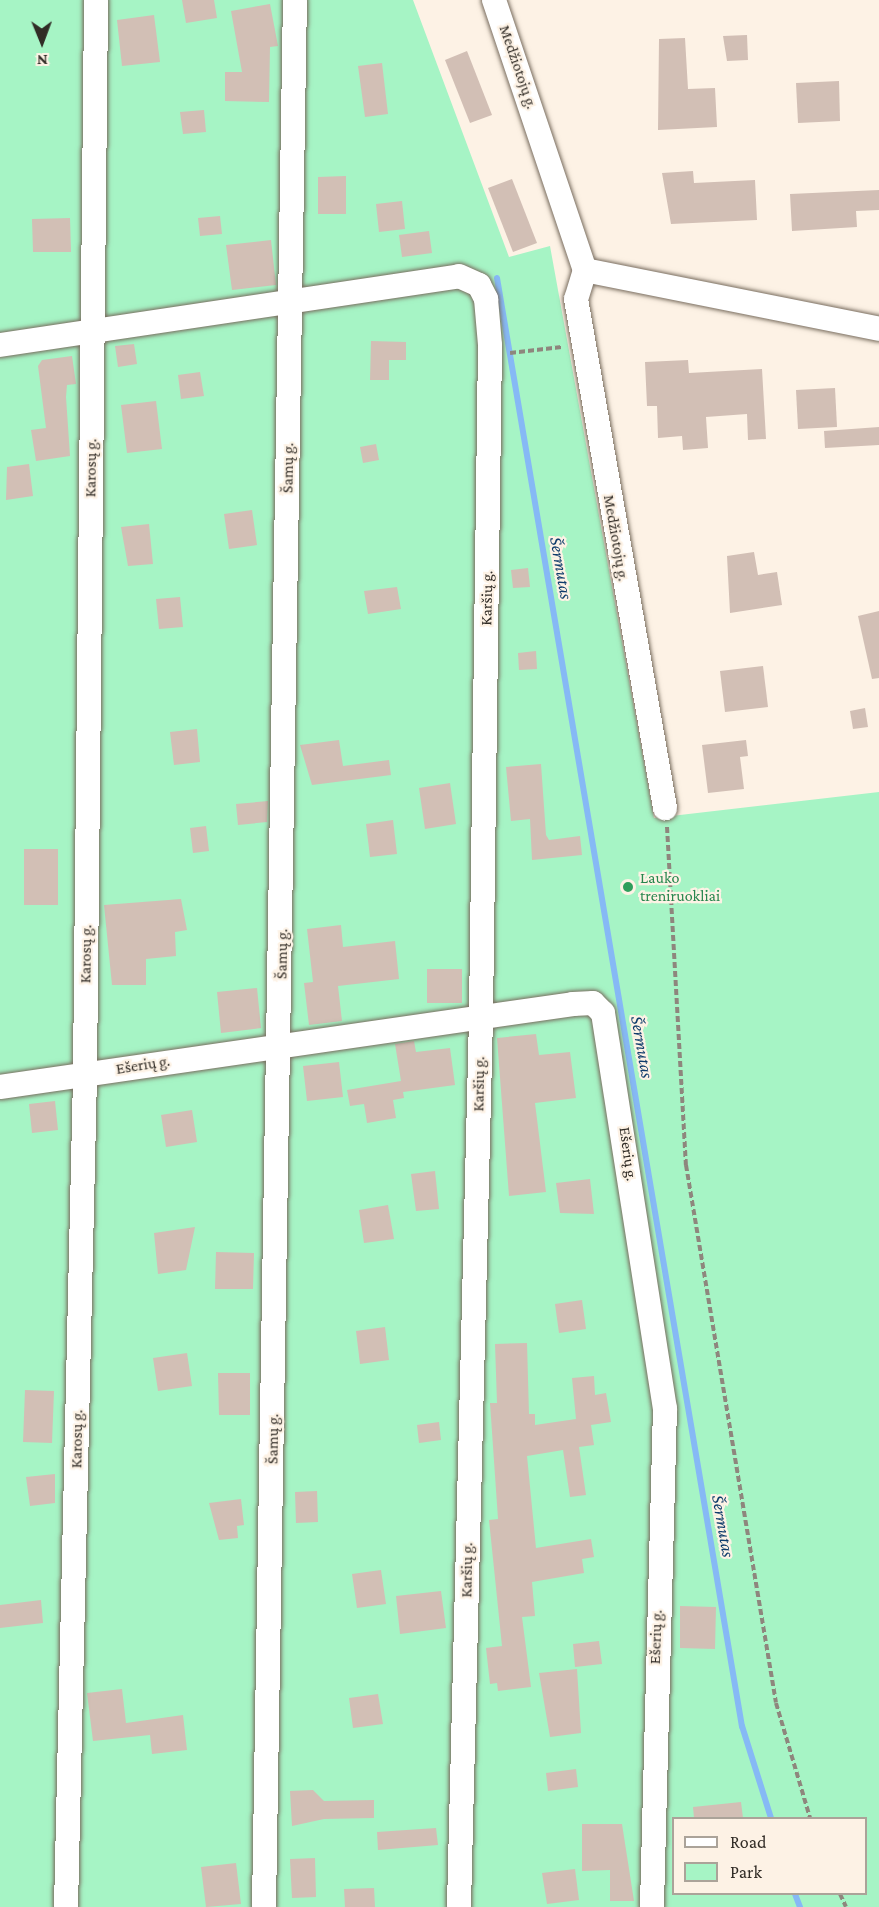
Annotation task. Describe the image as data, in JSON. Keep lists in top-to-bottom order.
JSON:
{
  "streets": {
    "street": [
      "Medžiotojų g.",
      "Karosų g.",
      "Šamų g.",
      "Karšių g.",
      "Ešerių g."
    ]
  },
  "crossings": [
    ["Karosų g.", "Ešerių g."],
    ["Šamų g.", "Karšių g."],
    ["Šamų g.", "Ešerių g."],
    ["Karšių g.", "Ešerių g."]
  ],
  "water": ["Šermutas"],
  "places": ["Lauko treniruokliai"],
  "legend": ["Road", "Park"],
  "north": "bottom"
}
